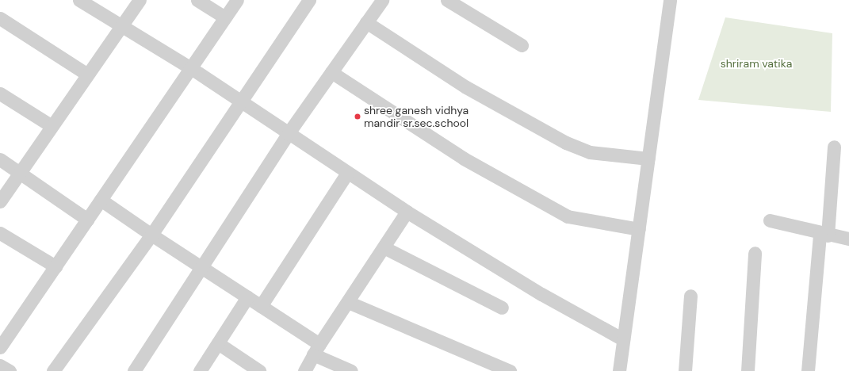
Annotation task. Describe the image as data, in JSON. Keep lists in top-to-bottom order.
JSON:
{
  "parks": ["shriram vatika"],
  "places": ["shree ganesh vidhya mandir sr.sec.school"]
}
